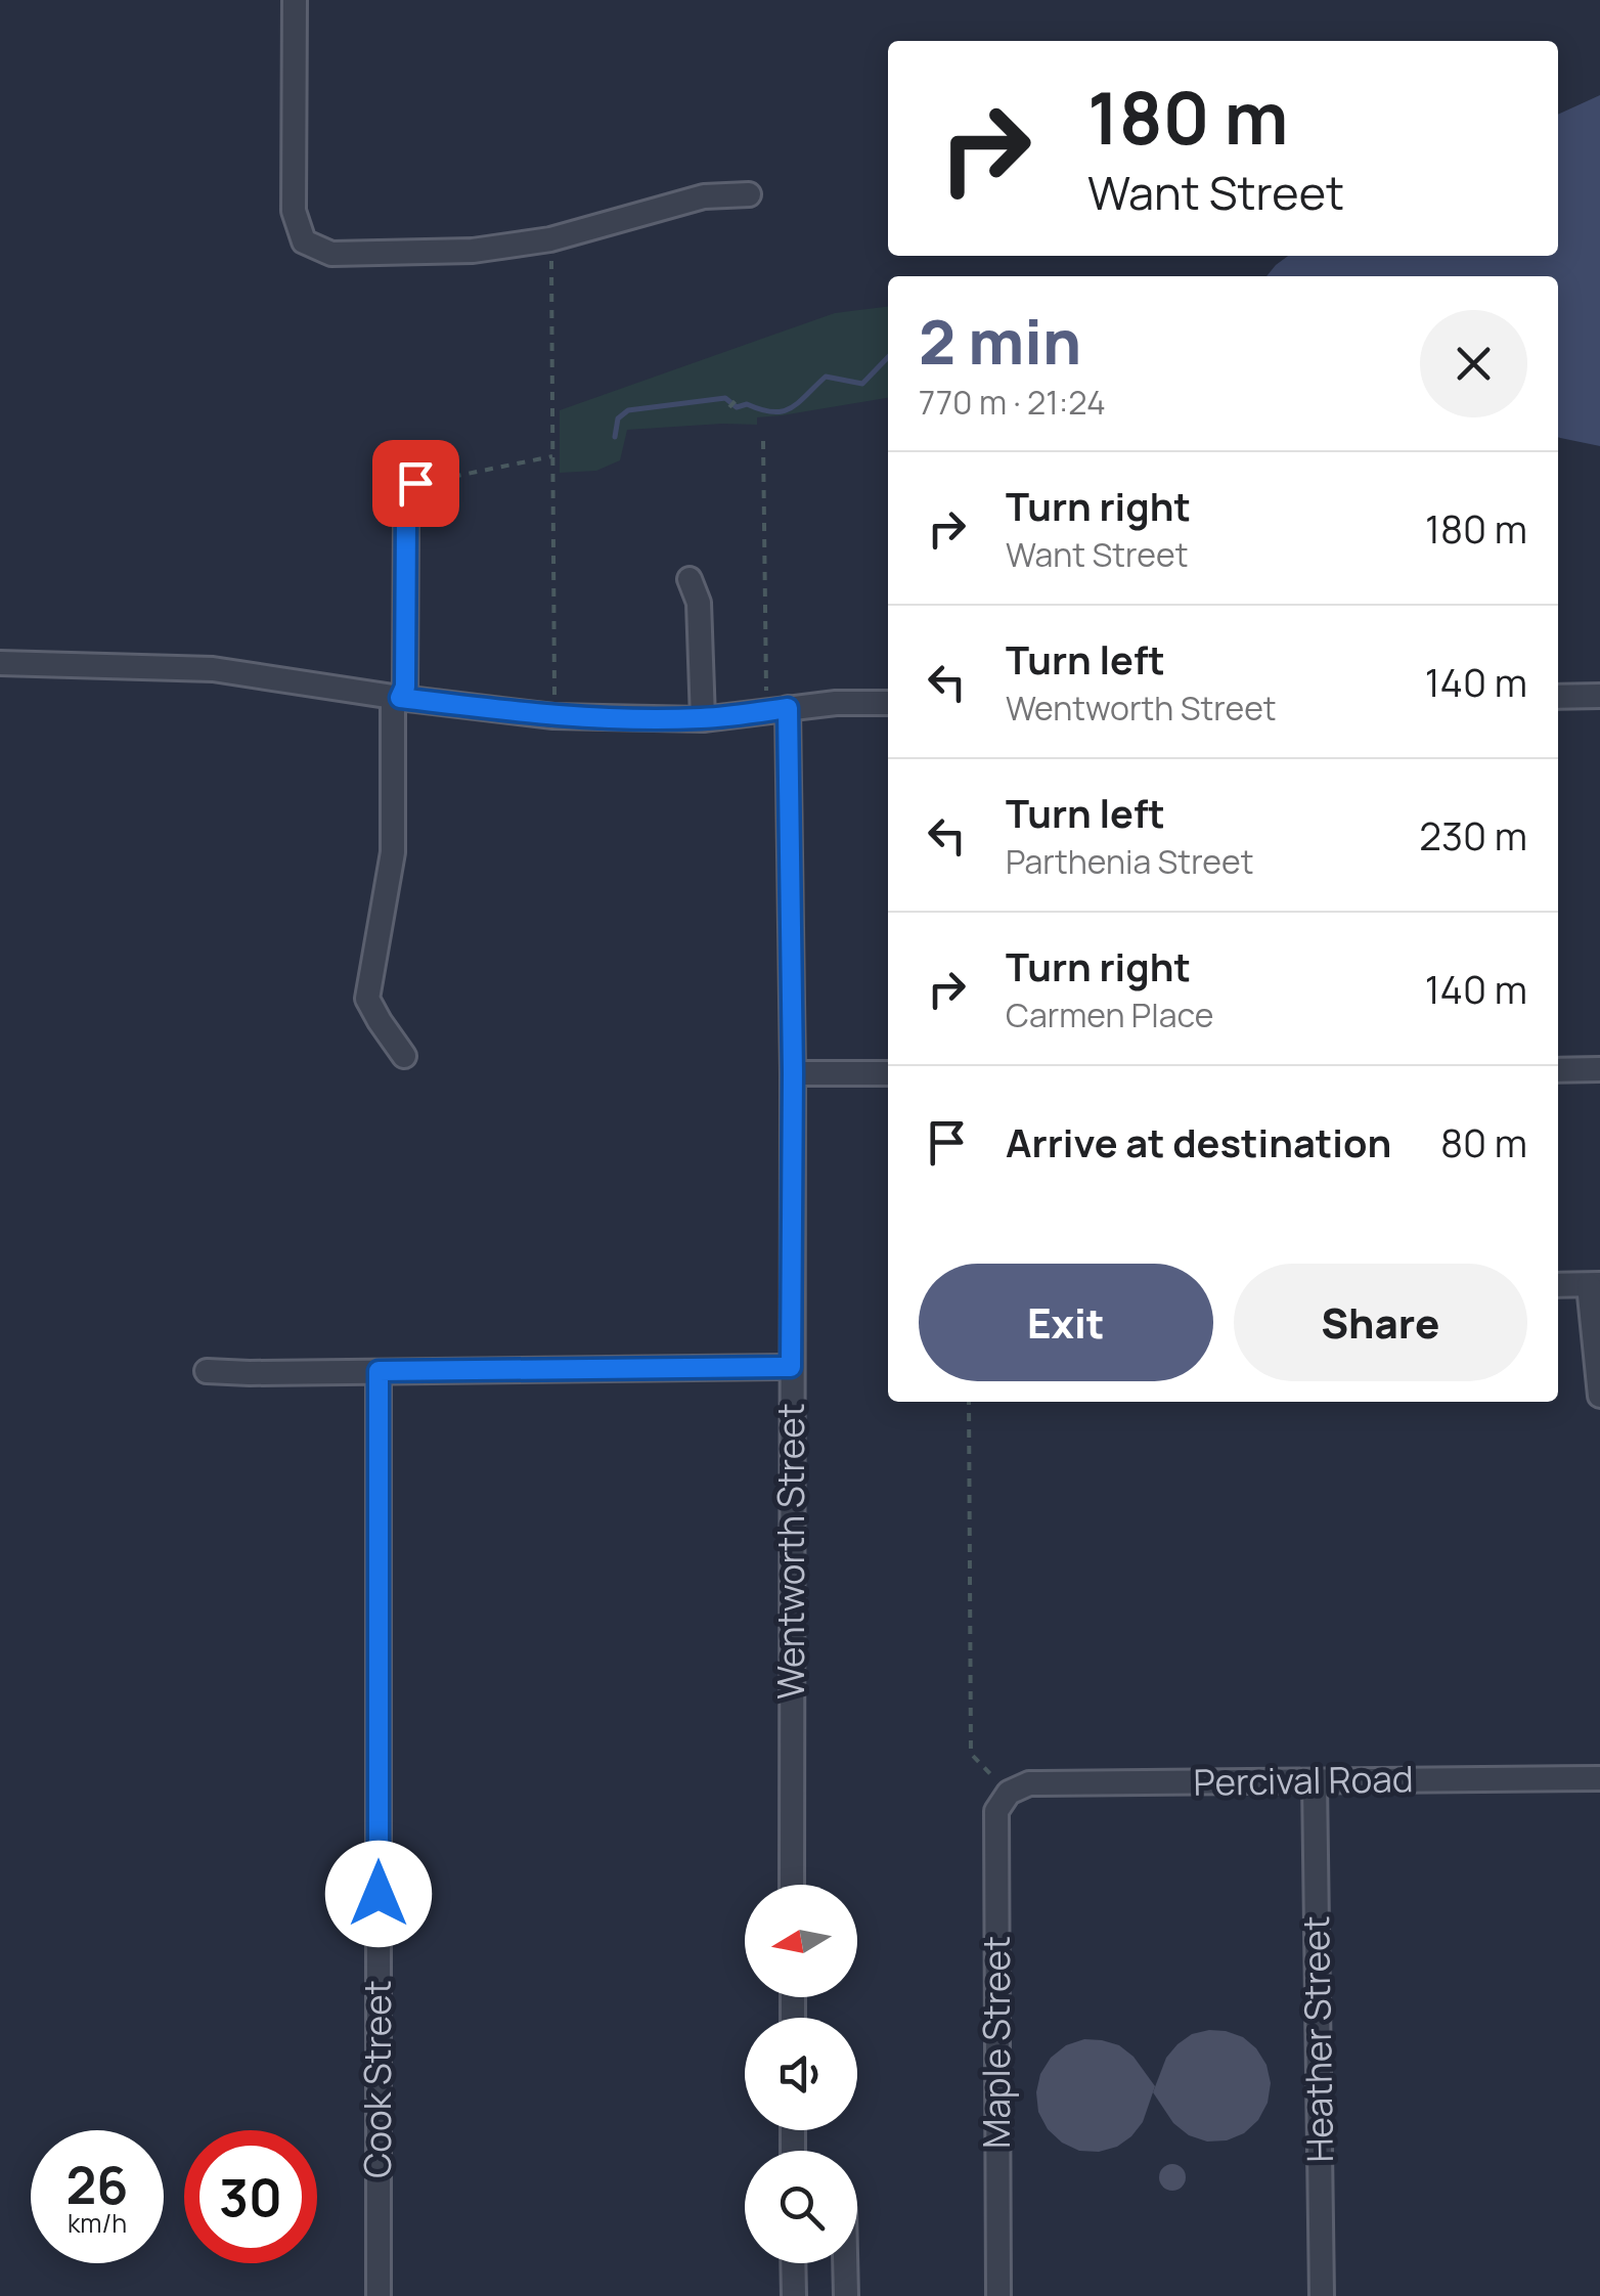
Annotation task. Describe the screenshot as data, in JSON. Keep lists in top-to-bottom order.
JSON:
{
  "streets": {
    "street": [
      "Wentworth Street",
      "Percival Road",
      "Heather Street",
      "Maple Street",
      "Cook Street"
    ]
  },
  "crossings": [
    ["Percival Road", "Heather Street"],
    ["Percival Road", "Maple Street"]
  ],
  "north": "left",
  "page": {
    "turn": ["180 m", "Want Street"],
    "heading": ["2 min", "770 m · 21:24"],
    "list": [
      {
        "name": "Turn right",
        "note": "Want Street",
        "value": "180 m"
      },
      {
        "name": "Turn left",
        "note": "Wentworth Street",
        "value": "140 m"
      },
      {
        "name": "Turn left",
        "note": "Parthenia Street",
        "value": "230 m"
      },
      {
        "name": "Turn right",
        "note": "Carmen Place",
        "value": "140 m"
      },
      {
        "name": "Arrive at destination",
        "value": "80 m"
      }
    ],
    "buttons": ["Exit", "Share"],
    "speed": "26 km/h",
    "limit": "30"
  }
}
